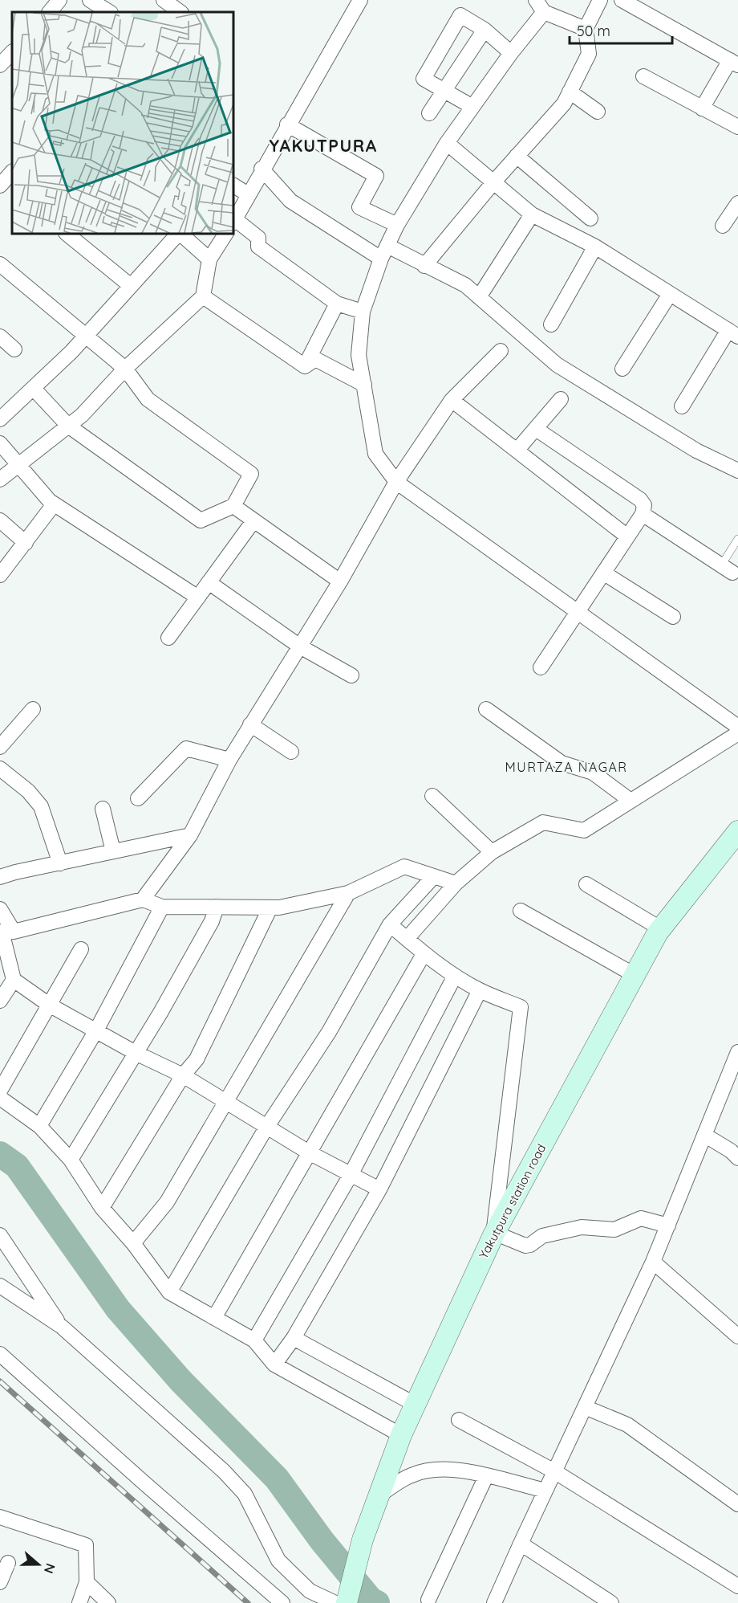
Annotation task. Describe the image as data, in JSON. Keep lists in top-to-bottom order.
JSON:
{
  "streets": {
    "street": ["Yakutpura station road"]
  },
  "districts": ["YAKUTPURA", "MURTAZA NAGAR"],
  "scale_bar": "50 m",
  "north": "right"
}
